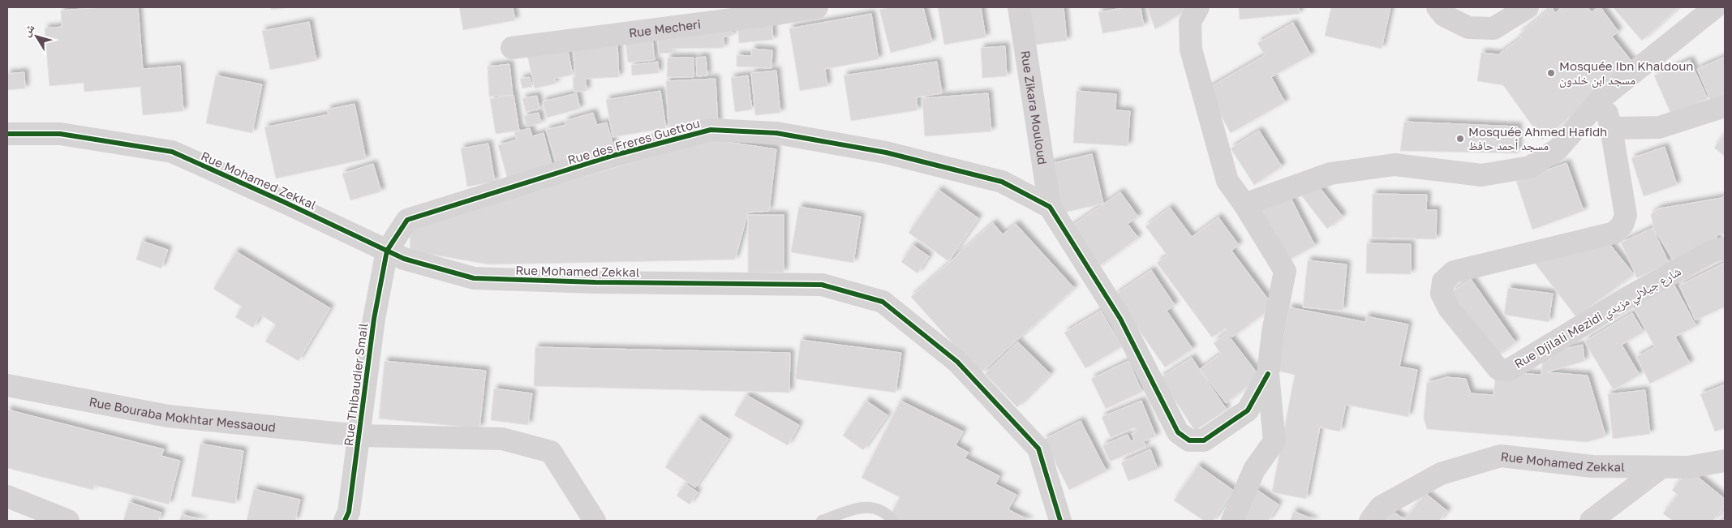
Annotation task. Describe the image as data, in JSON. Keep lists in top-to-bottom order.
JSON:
{
  "streets": {
    "street": [
      "Rue Mecheri",
      "Rue Zikara Mouloud",
      "Rue des Freres Guettou",
      "Rue Mohamed Zekkal",
      "Rue Djilali Mezidi شارع جيلالي مزيدي",
      "Rue Thibaudier Smail",
      "Rue Bouraba Mokhtar Messaoud"
    ]
  },
  "crossings": [
    ["Rue Zikara Mouloud", "Rue des Freres Guettou"],
    ["Rue des Freres Guettou", "Rue Mohamed Zekkal"],
    ["Rue des Freres Guettou", "Rue Thibaudier Smail"],
    ["Rue Mohamed Zekkal", "Rue Thibaudier Smail"],
    ["Rue Thibaudier Smail", "Rue Bouraba Mokhtar Messaoud"]
  ],
  "places": ["Mosquée Ibn Khaldoun مسجد ابن خلدون", "Mosquée Ahmed Hafidh مسجد أحمد حافظ"],
  "north": "top left"
}
